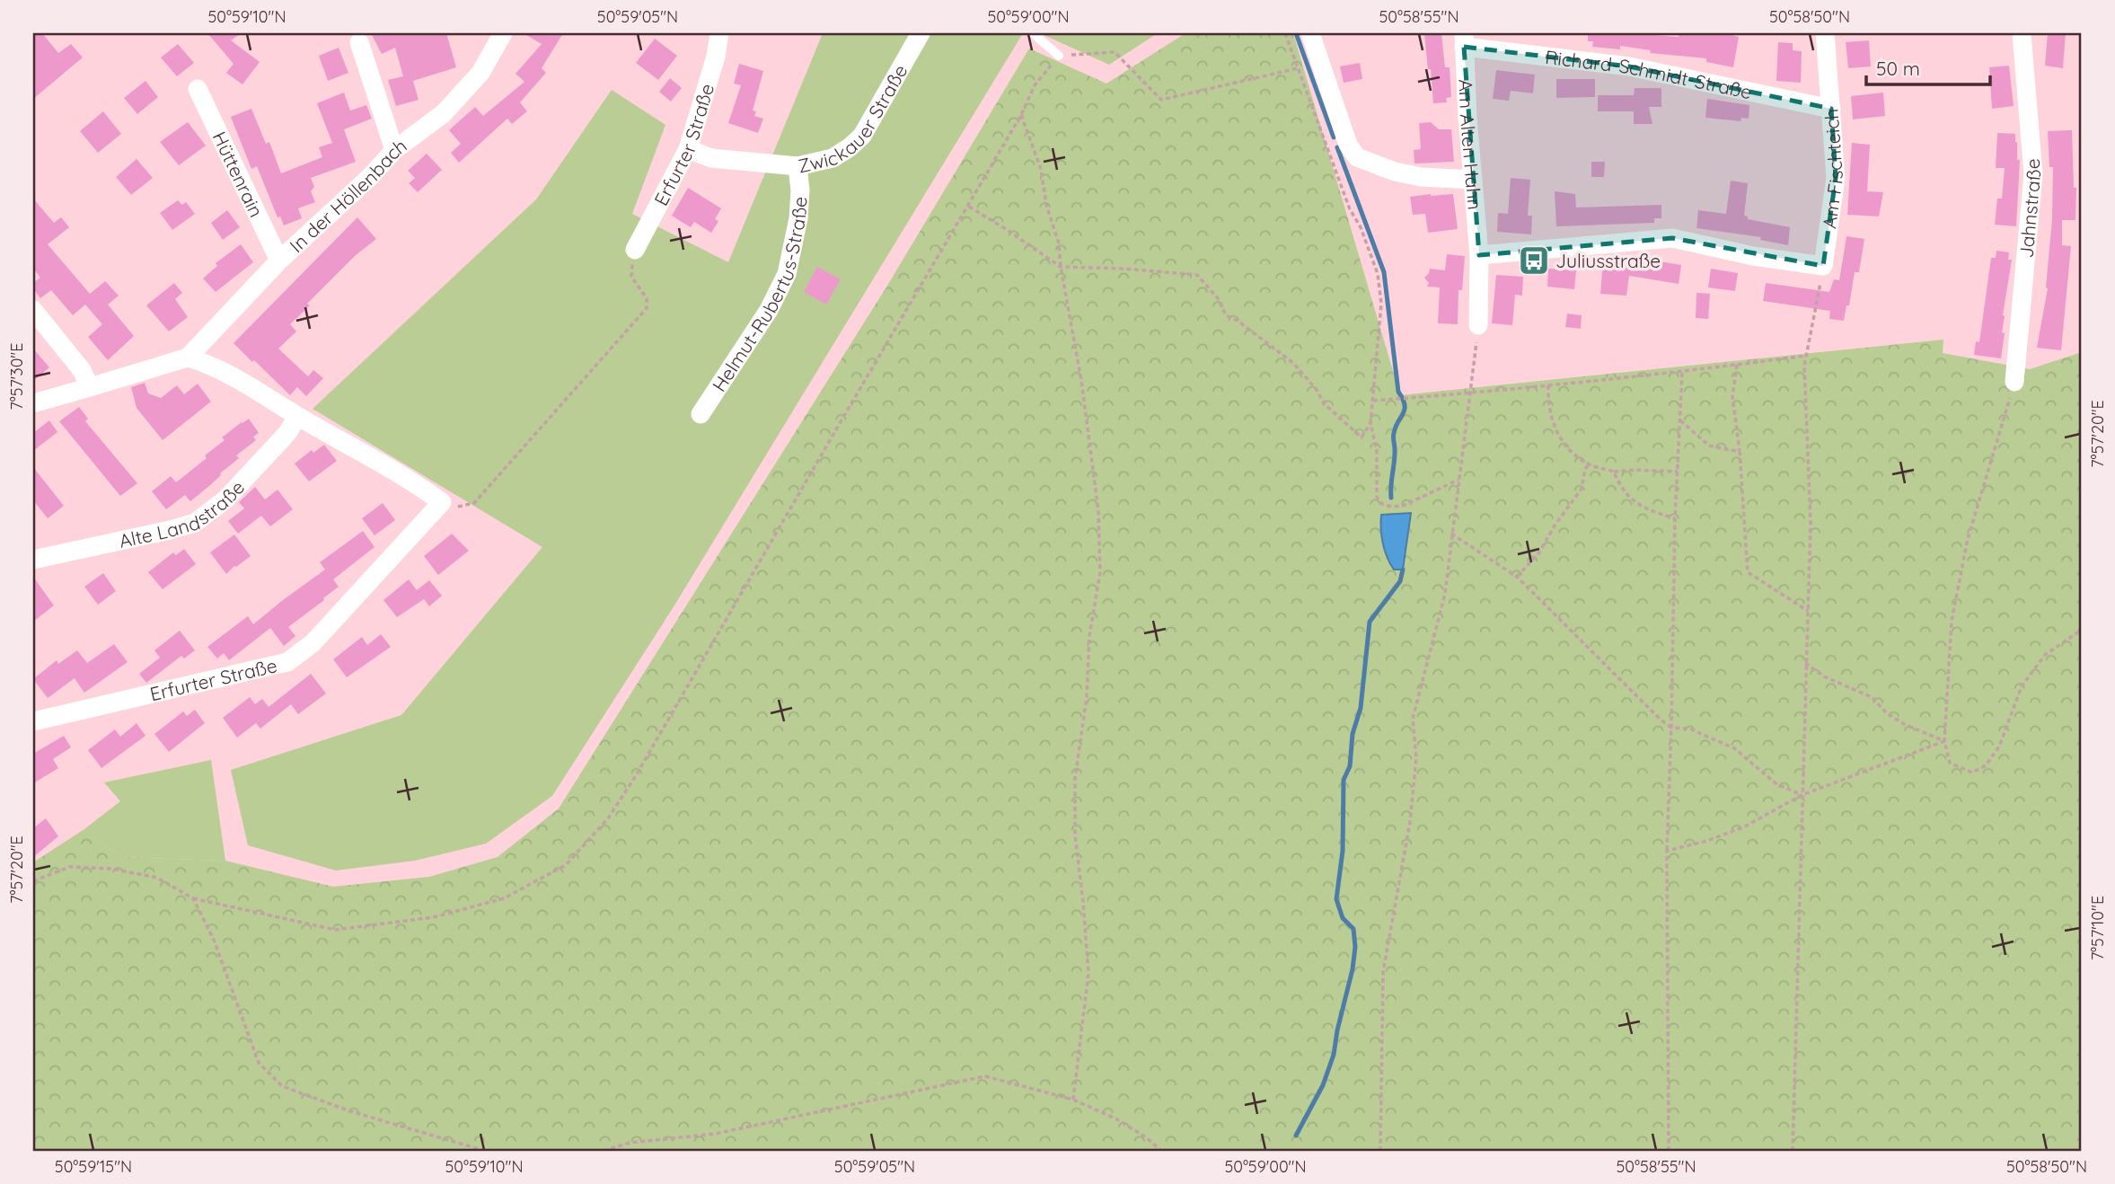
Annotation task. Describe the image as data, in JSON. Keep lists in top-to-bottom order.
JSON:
{
  "streets": {
    "street": [
      "Richard-Schmidt-Straße",
      "Zwickauer Straße",
      "Erfurter Straße",
      "Am Alten Hahn",
      "Am Fischteich",
      "Hüttenrain",
      "In der Höllenbach",
      "Jahnstraße",
      "Helmut-Rubertus-Straße",
      "Alte Landstraße"
    ]
  },
  "crossings": [
    ["Richard-Schmidt-Straße", "Am Alten Hahn"],
    ["Richard-Schmidt-Straße", "Am Fischteich"],
    ["Zwickauer Straße", "Erfurter Straße"],
    ["Zwickauer Straße", "Helmut-Rubertus-Straße"],
    ["Hüttenrain", "In der Höllenbach"]
  ],
  "places": {
    "bus stop": ["Juliusstraße"]
  },
  "scale_bar": "50 m",
  "coordinates": [
    "50°59'10\"N",
    "50°59'05\"N",
    "50°59'00\"N",
    "50°58'55\"N",
    "50°58'50\"N",
    "7°57'30\"E",
    "7°57'20\"E",
    "7°57'10\"E",
    "50°59'15\"N"
  ]
}
